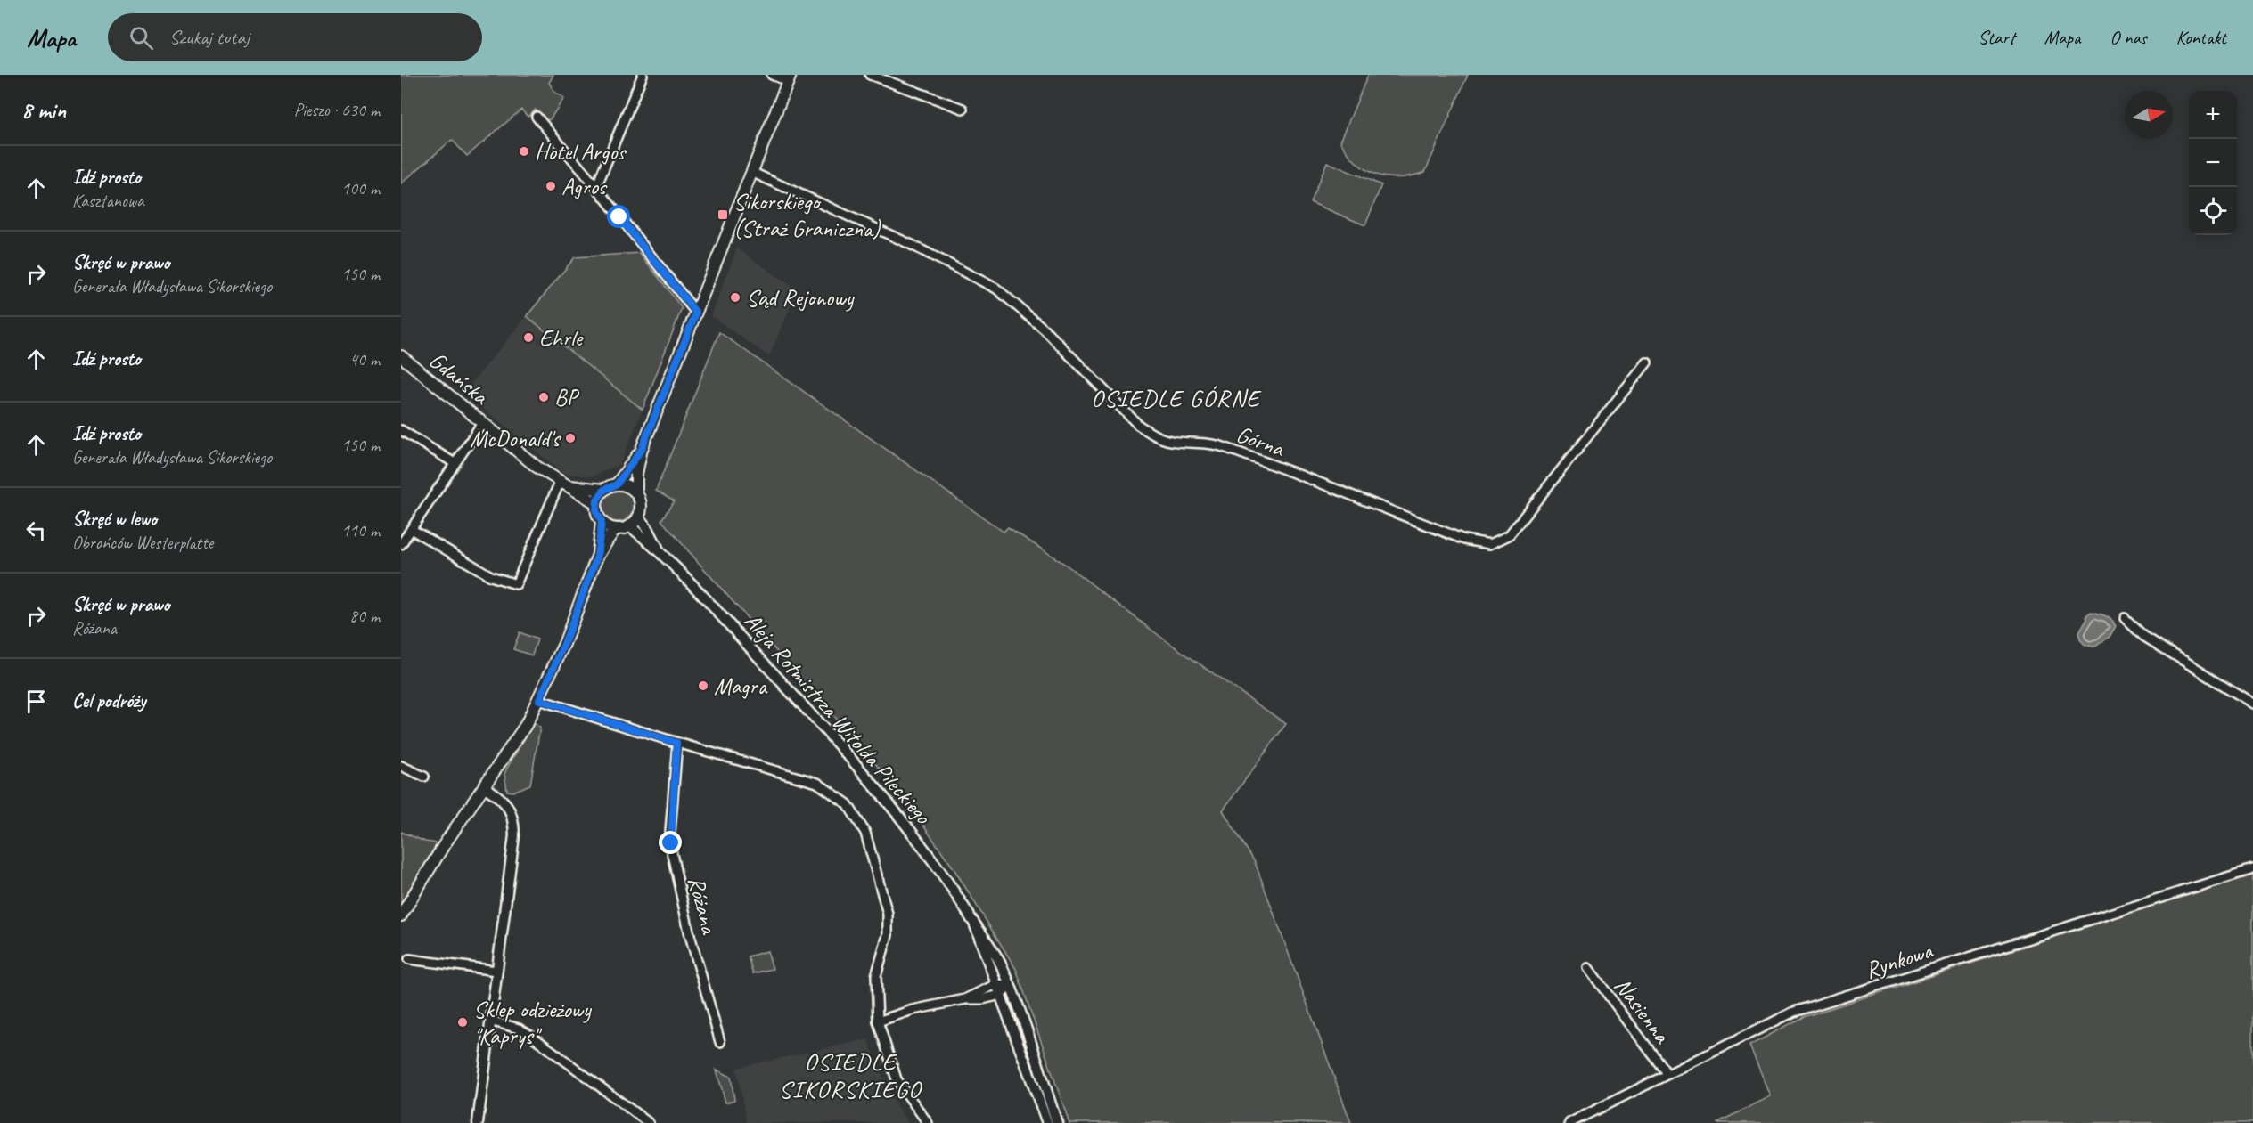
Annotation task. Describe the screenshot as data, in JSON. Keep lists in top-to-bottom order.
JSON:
{
  "streets": {
    "main road": ["Gdańska"],
    "street": [
      "Górna",
      "Aleja Rotmistrza Witolda Pileckiego",
      "Różana",
      "Rynkowa",
      "Nasienna"
    ]
  },
  "crossings": [
    ["Gdańska", "Aleja Rotmistrza Witolda Pileckiego"],
    ["Rynkowa", "Nasienna"]
  ],
  "districts": ["OSIEDLE GÓRNE", "OSIEDLE SIKORSKIEGO"],
  "places": {
    "other": [
      "Hotel Argos",
      "Agros",
      "Sąd Rejonowy",
      "Ehrle",
      "BP",
      "McDonald's",
      "Magra",
      "Sklep odzieżowy \"Kaprys\""
    ],
    "transit": ["Sikorskiego (Straż Graniczna)"]
  },
  "north": "right",
  "page": {
    "header": "Mapa",
    "search": "Szukaj tutaj",
    "nav": [
      "Start",
      "Mapa",
      "O nas",
      "Kontakt"
    ],
    "heading": ["8 min", "Pieszo · 630 m"],
    "map_buttons": ["+", "−"],
    "list": [
      ["Idź prosto", "Kasztanowa", "100 m"],
      ["Skręć w prawo", "Generała Władysława Sikorskiego", "150 m"],
      ["Idź prosto", "40 m"],
      ["Idź prosto", "Generała Władysława Sikorskiego", "150 m"],
      ["Skręć w lewo", "Obrońców Westerplatte", "110 m"],
      ["Skręć w prawo", "Różana", "80 m"],
      "Cel podróży"
    ]
  }
}
